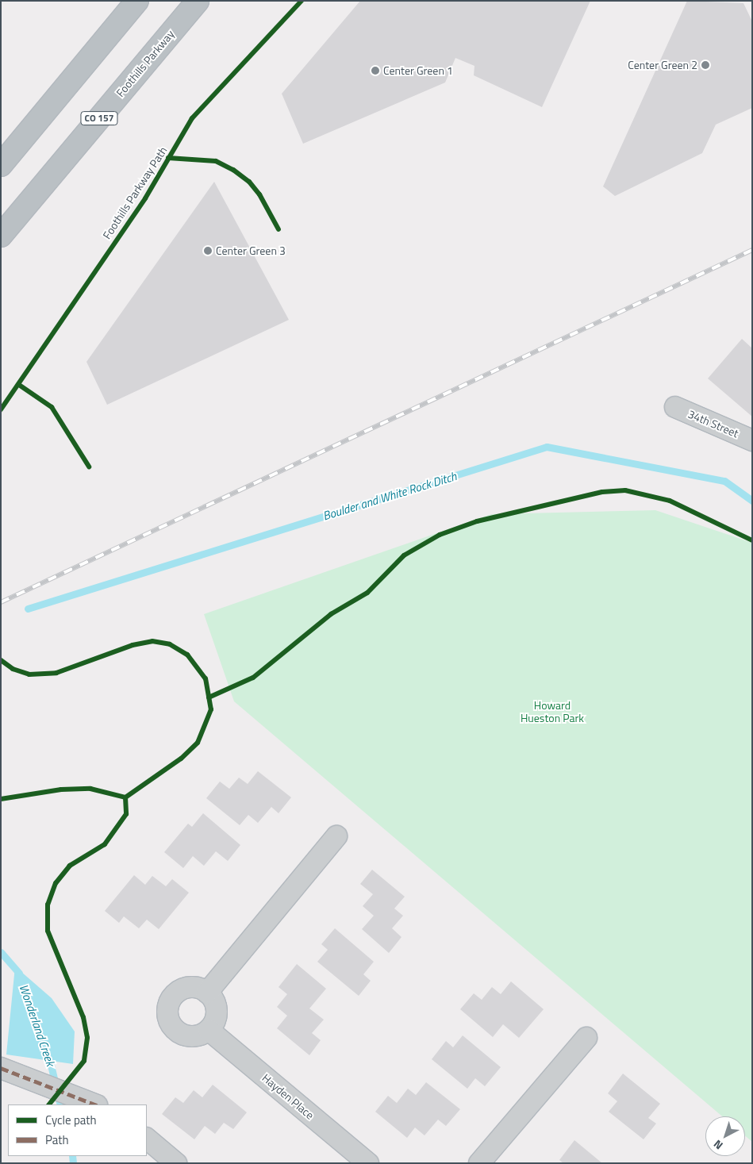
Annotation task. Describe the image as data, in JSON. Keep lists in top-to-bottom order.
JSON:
{
  "streets": {
    "highway": ["Foothills Parkway", "CO 157"],
    "street": ["34th Street", "Hayden Place"],
    "cycle path": ["Foothills Parkway Path"]
  },
  "water": ["Boulder and White Rock Ditch", "Wonderland Creek"],
  "parks": ["Howard Hueston Park"],
  "places": ["Center Green 2", "Center Green 1", "Center Green 3"],
  "legend": ["Cycle path", "Path"],
  "north": "bottom left"
}
